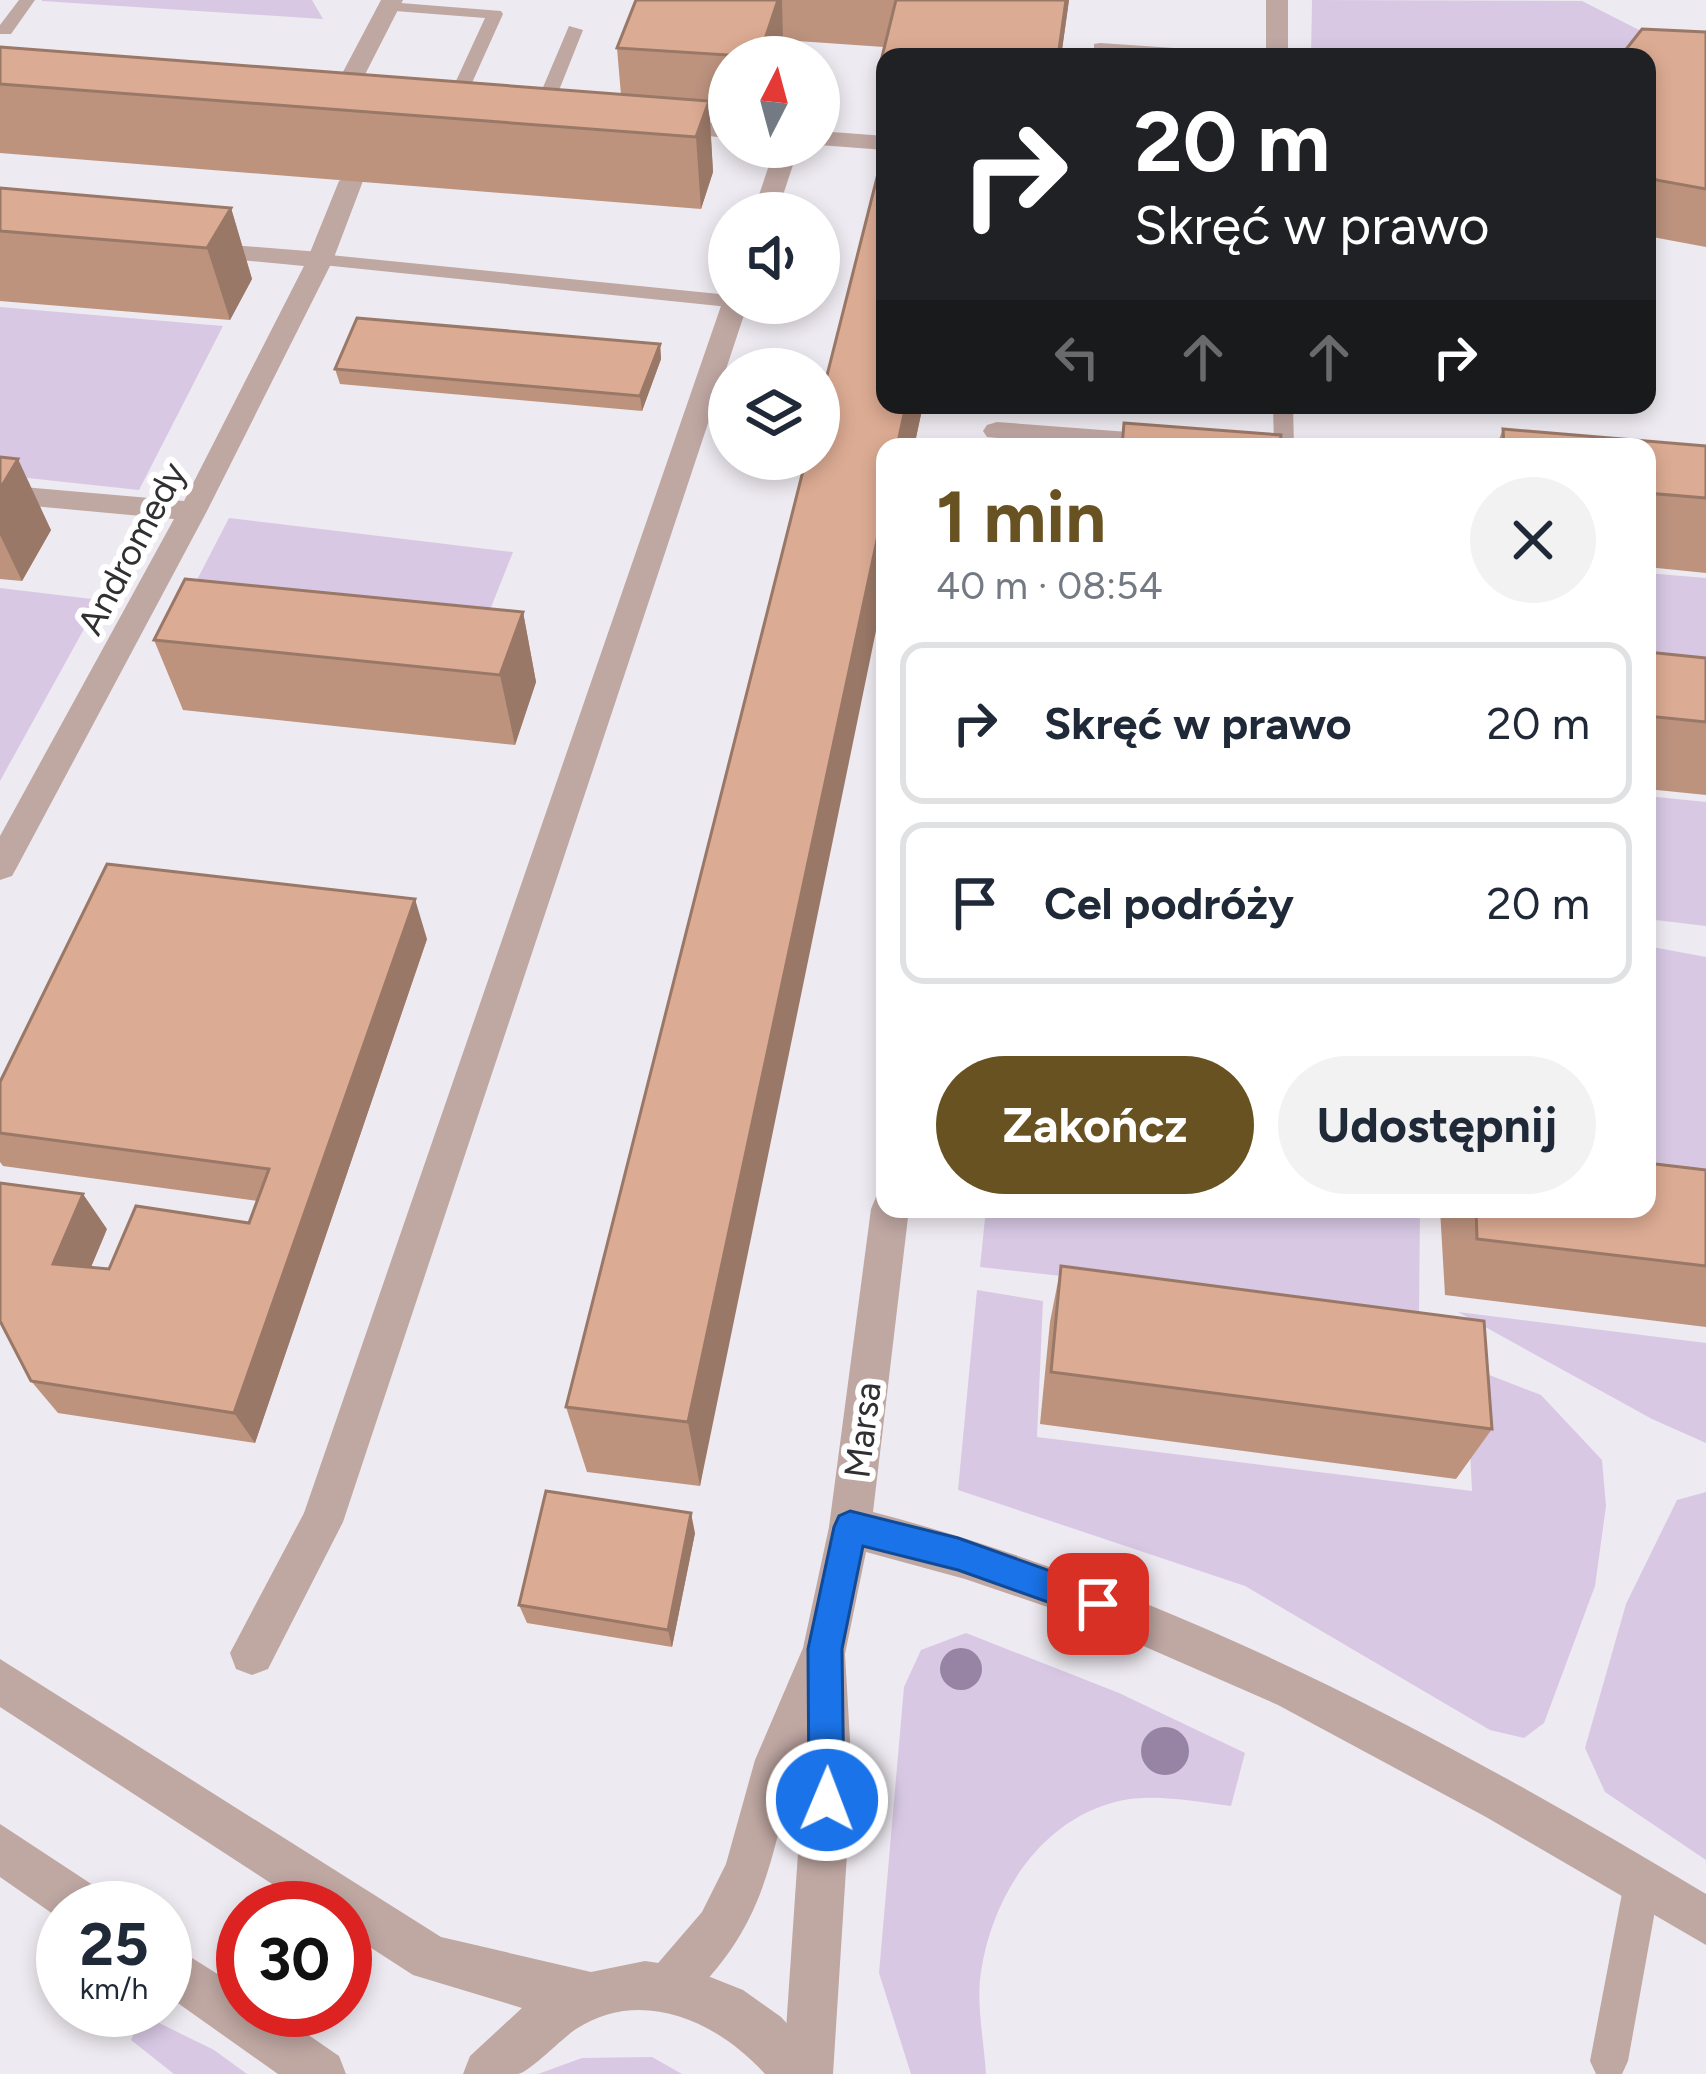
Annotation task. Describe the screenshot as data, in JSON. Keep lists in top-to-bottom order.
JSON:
{
  "streets": {
    "street": ["Andromedy", "Marsa"]
  },
  "north": "top",
  "page": {
    "turn": ["20 m", "Skręć w prawo"],
    "heading": ["1 min", "40 m · 08:54"],
    "list": [
      {
        "name": "Skręć w prawo",
        "value": "20 m"
      },
      {
        "name": "Cel podróży",
        "value": "20 m"
      }
    ],
    "buttons": ["Zakończ", "Udostępnij"],
    "speed": "25 km/h",
    "limit": "30"
  }
}
